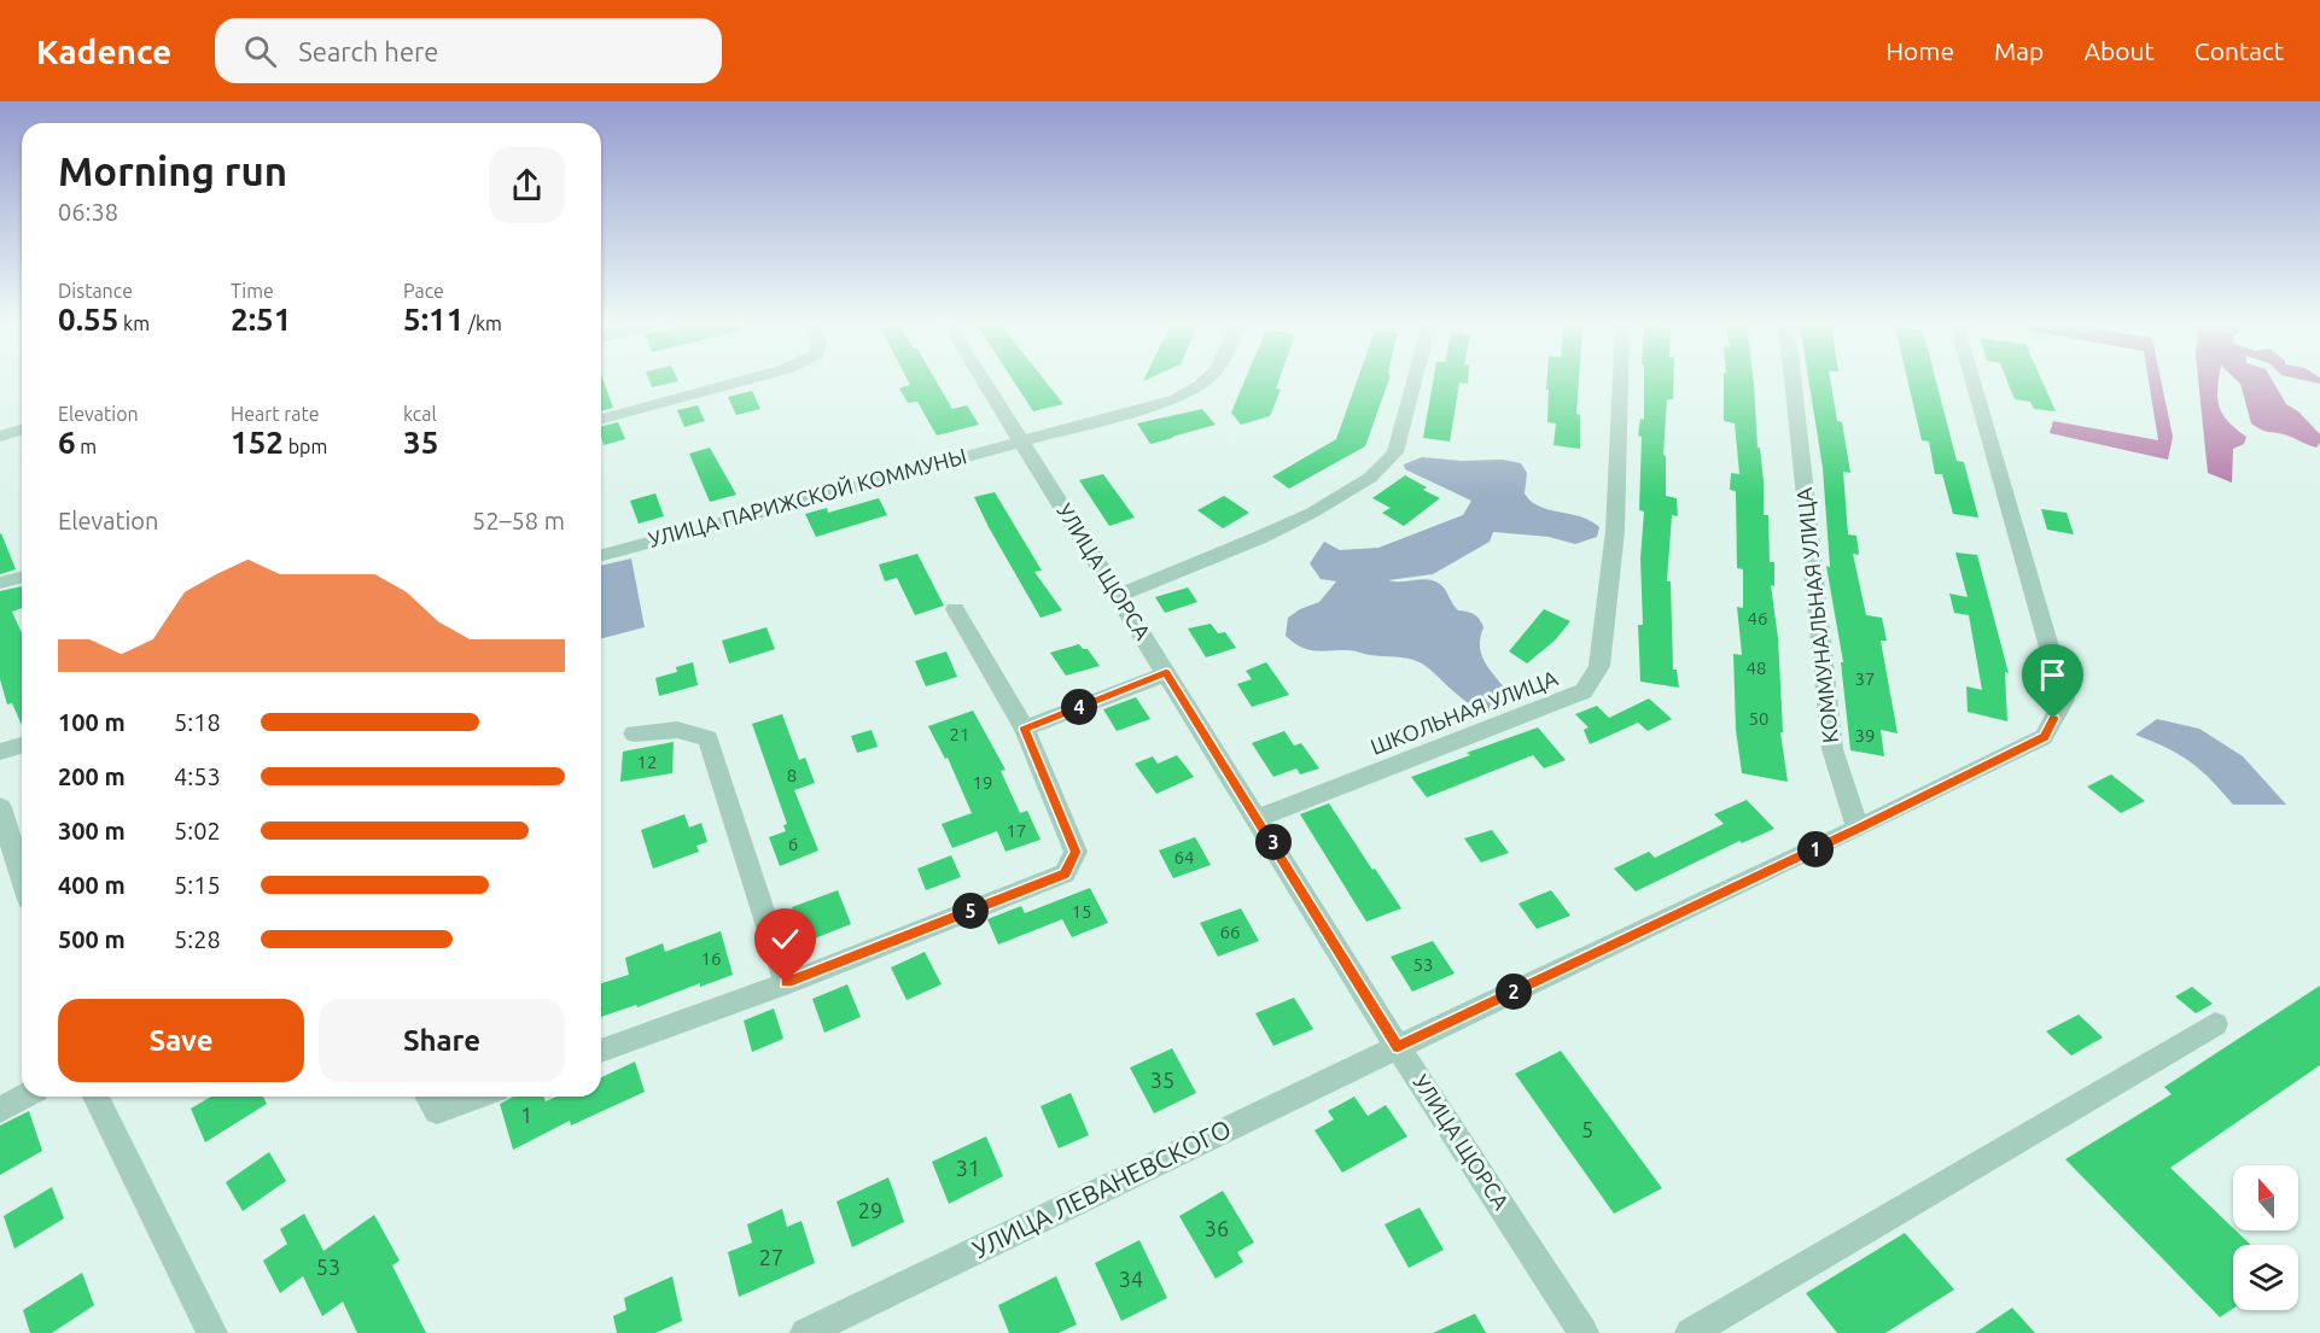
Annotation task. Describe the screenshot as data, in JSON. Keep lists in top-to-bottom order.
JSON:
{
  "streets": {
    "street": [
      "УЛИЦА ПАРИЖСКОЙ КОММУНЫ",
      "УЛИЦА ЩОРСА",
      "КОММУНАЛЬНАЯ УЛИЦА",
      "ШКОЛЬНАЯ УЛИЦА",
      "УЛИЦА ЛЕВАНЕВСКОГО"
    ]
  },
  "crossings": [
    ["УЛИЦА ПАРИЖСКОЙ КОММУНЫ", "УЛИЦА ЩОРСА"],
    ["УЛИЦА ЩОРСА", "ШКОЛЬНАЯ УЛИЦА"],
    ["УЛИЦА ЩОРСА", "УЛИЦА ЛЕВАНЕВСКОГО"]
  ],
  "house_numbers": [
    "46",
    "48",
    "37",
    "50",
    "21",
    "39",
    "12",
    "8",
    "19",
    "17",
    "6",
    "64",
    "15",
    "66",
    "16",
    "53",
    "35",
    "1",
    "5",
    "31",
    "29",
    "36",
    "27",
    "53",
    "34"
  ],
  "north": "top",
  "page": {
    "header": "Kadence",
    "search": "Search here",
    "nav": [
      "Home",
      "Map",
      "About",
      "Contact"
    ],
    "heading": ["Morning run", "06:38"],
    "stats": [
      ["Distance", "0.55 km"],
      ["Time", "2:51"],
      ["Pace", "5:11 /km"],
      ["Elevation", "6 m"],
      ["Heart rate", "152 bpm"],
      ["kcal", "35"]
    ],
    "chart": ["Elevation", "52–58 m"],
    "pins": [
      "4",
      "3",
      "1",
      "5",
      "2"
    ],
    "list": [
      {
        "name": "100 m",
        "note": "5:18"
      },
      {
        "name": "200 m",
        "note": "4:53"
      },
      {
        "name": "300 m",
        "note": "5:02"
      },
      {
        "name": "400 m",
        "note": "5:15"
      },
      {
        "name": "500 m",
        "note": "5:28"
      }
    ],
    "buttons": ["Save", "Share"]
  }
}
